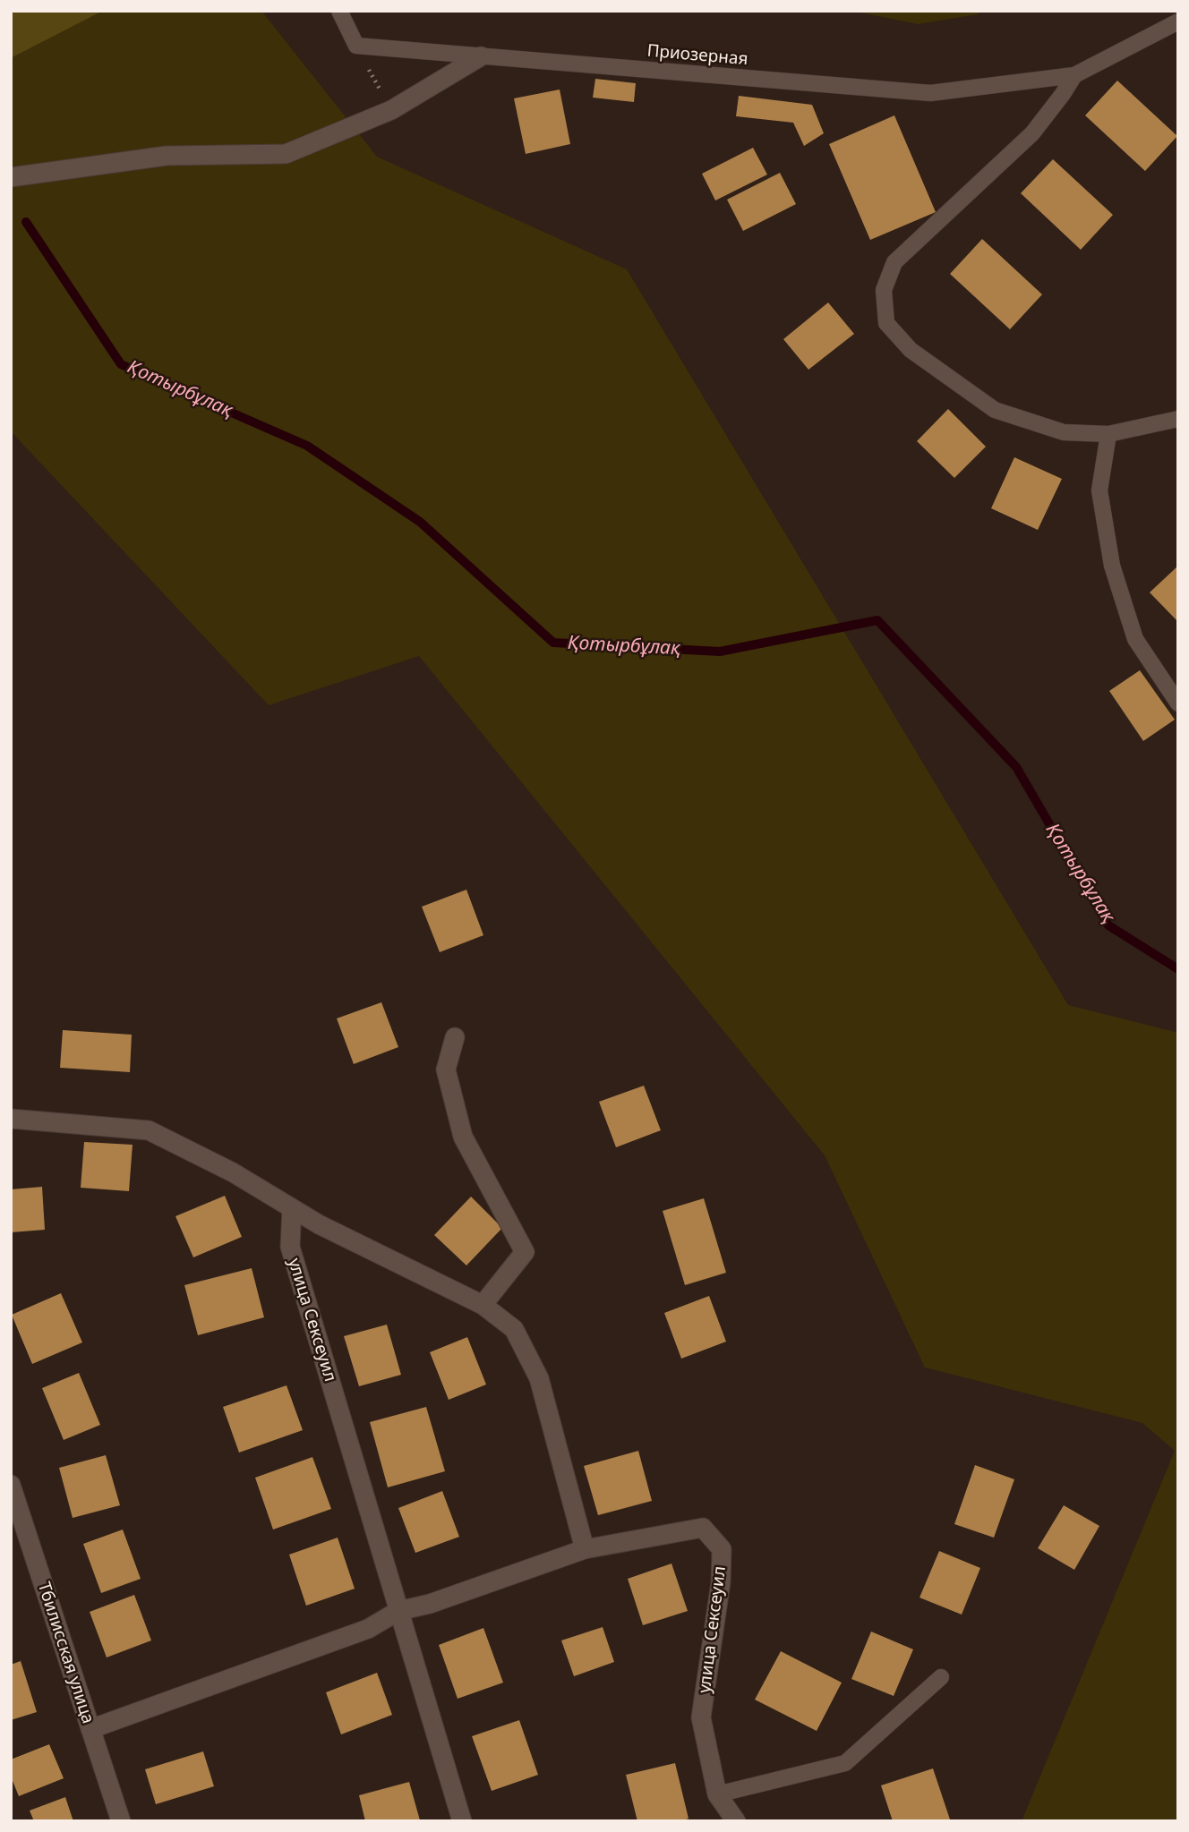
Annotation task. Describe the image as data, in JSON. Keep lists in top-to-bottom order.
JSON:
{
  "streets": {
    "street": ["улица Сексеуил", "Тбилисская улица"],
    "lane": ["Приозерная"]
  },
  "crossings": [
    ["улица Сексеуил", "Тбилисская улица"]
  ],
  "water": ["Қотырбұлақ"]
}
